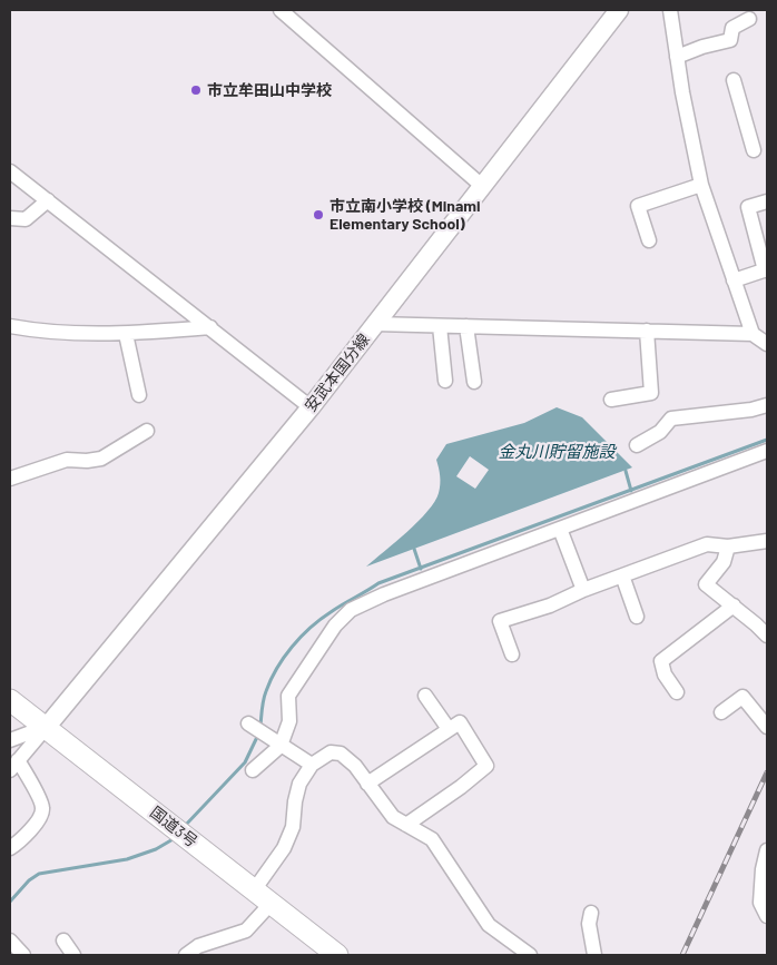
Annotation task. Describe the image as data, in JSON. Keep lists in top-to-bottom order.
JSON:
{
  "streets": {
    "highway": ["国道3号"],
    "main road": ["安武本国分線"]
  },
  "crossings": [
    ["安武本国分線", "国道3号"]
  ],
  "water": ["金丸川貯留施設"],
  "places": ["市立牟田山中学校", "市立南小学校 (Minami Elementary School)"]
}
